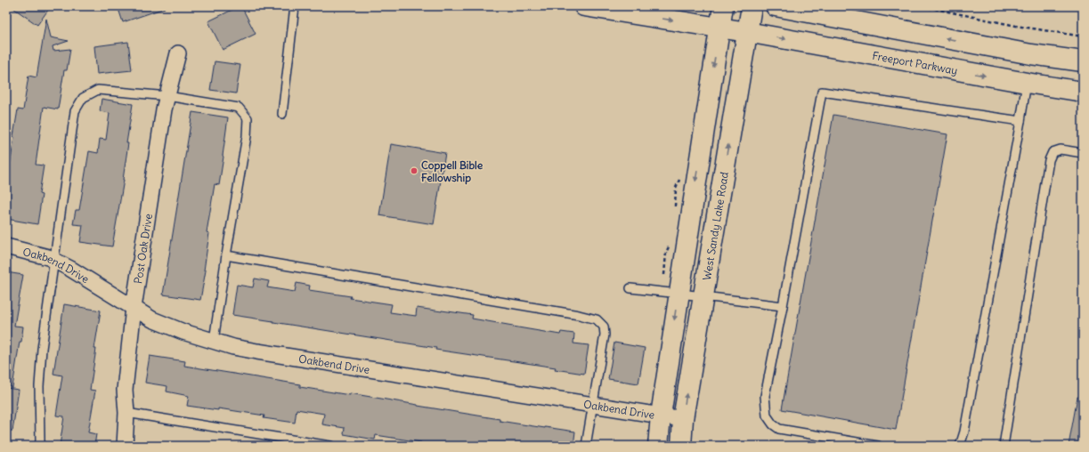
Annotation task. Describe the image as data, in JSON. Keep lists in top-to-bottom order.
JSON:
{
  "streets": {
    "main road": ["Freeport Parkway", "West Sandy Lake Road"],
    "street": ["Post Oak Drive", "Oakbend Drive"]
  },
  "crossings": [
    ["Freeport Parkway", "West Sandy Lake Road"],
    ["West Sandy Lake Road", "Oakbend Drive"],
    ["Post Oak Drive", "Oakbend Drive"]
  ],
  "places": ["Coppell Bible Fellowship"]
}
